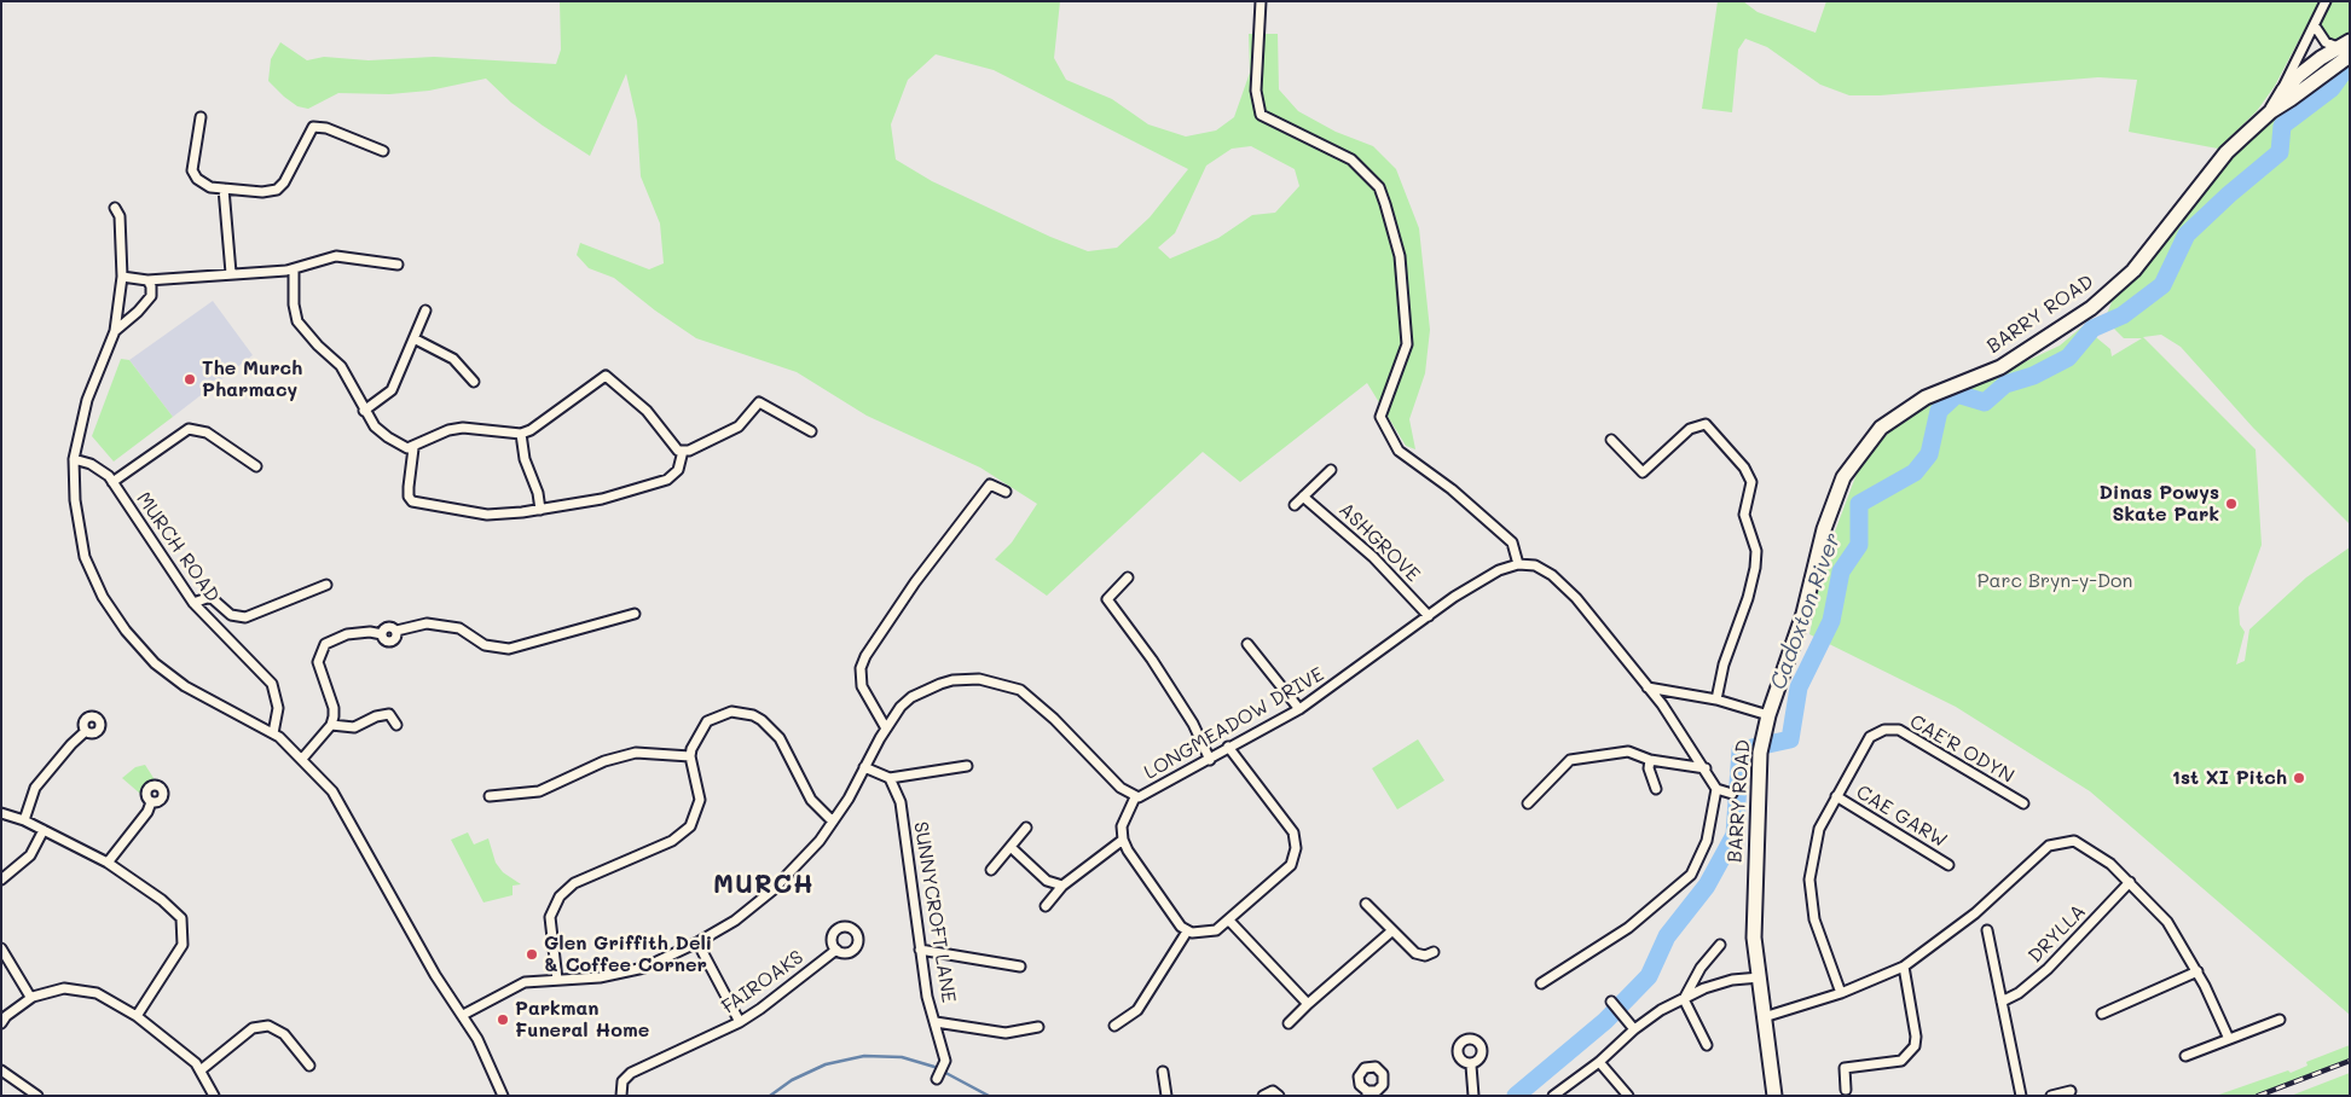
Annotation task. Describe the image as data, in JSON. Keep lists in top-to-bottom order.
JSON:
{
  "streets": {
    "main road": ["BARRY ROAD"],
    "street": [
      "ASHGROVE",
      "MURCH ROAD",
      "LONGMEADOW DRIVE",
      "CAE'R ODYN",
      "CAE GARW",
      "SUNNYCROFT LANE",
      "DRYLLA",
      "FAIROAKS"
    ]
  },
  "crossings": [
    ["ASHGROVE", "LONGMEADOW DRIVE"],
    ["CAE'R ODYN", "CAE GARW"]
  ],
  "districts": ["MURCH"],
  "water": ["Cadoxton River"],
  "parks": ["Parc Bryn-y-Don"],
  "places": [
    "The Murch Pharmacy",
    "Dinas Powys Skate Park",
    "1st XI Pitch",
    "Glen Griffith Deli & Coffee Corner",
    "Parkman Funeral Home"
  ]
}
